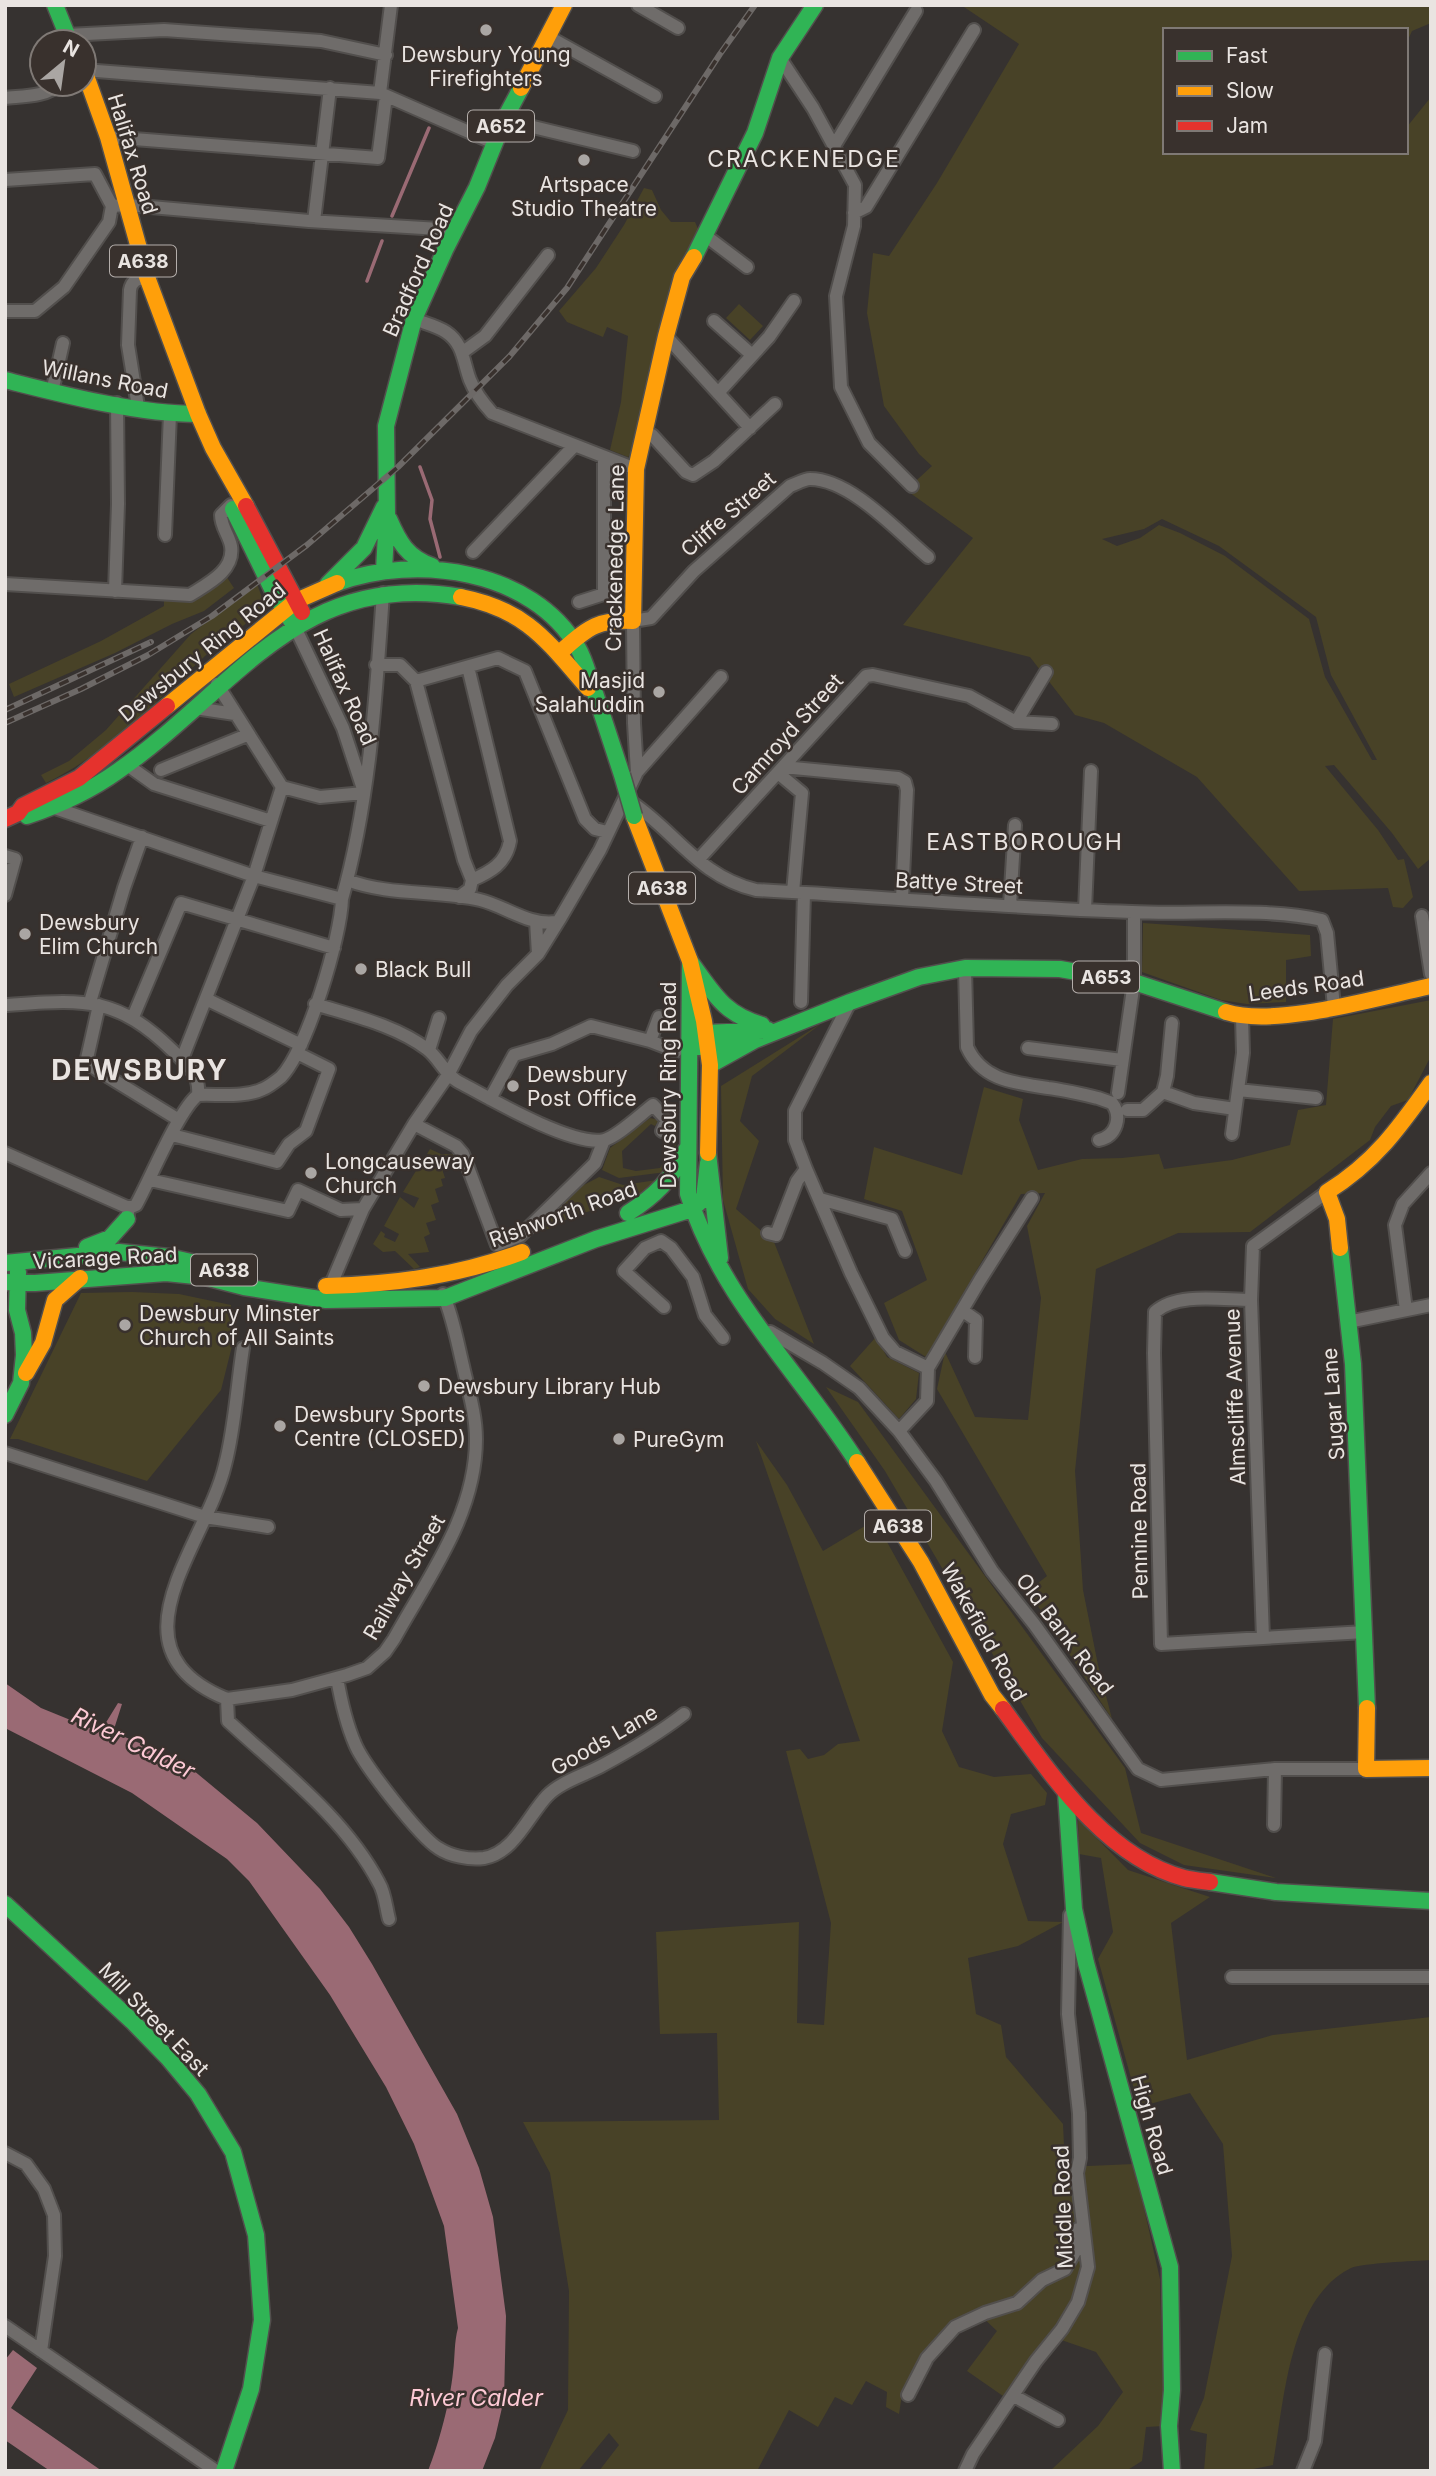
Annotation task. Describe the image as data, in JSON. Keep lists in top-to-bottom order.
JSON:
{
  "streets": {
    "main road": [
      "A652",
      "Halifax Road",
      "A638",
      "Bradford Road",
      "Willans Road",
      "Cliffe Street",
      "Crackenedge Lane",
      "Dewsbury Ring Road",
      "A653",
      "Leeds Road",
      "Rishworth Road",
      "Vicarage Road",
      "Sugar Lane",
      "Wakefield Road",
      "Old Bank Road",
      "Mill Street East",
      "High Road"
    ],
    "street": [
      "Camroyd Street",
      "Battye Street",
      "Almscliffe Avenue",
      "Pennine Road",
      "Railway Street",
      "Goods Lane",
      "Middle Road"
    ]
  },
  "crossings": [
    ["Halifax Road", "Bradford Road"],
    ["Halifax Road", "Willans Road"],
    ["Halifax Road", "Dewsbury Ring Road"],
    ["A638", "Bradford Road"],
    ["A638", "Dewsbury Ring Road"],
    ["Bradford Road", "Dewsbury Ring Road"],
    ["Cliffe Street", "Crackenedge Lane"],
    ["Cliffe Street", "Dewsbury Ring Road"],
    ["Crackenedge Lane", "Dewsbury Ring Road"],
    ["Crackenedge Lane", "Battye Street"],
    ["Crackenedge Lane", "Vicarage Road"],
    ["Dewsbury Ring Road", "Leeds Road"],
    ["Dewsbury Ring Road", "Rishworth Road"],
    ["Dewsbury Ring Road", "Wakefield Road"],
    ["Camroyd Street", "Battye Street"],
    ["Battye Street", "Leeds Road"],
    ["Rishworth Road", "Vicarage Road"],
    ["Rishworth Road", "Railway Street"],
    ["Rishworth Road", "Wakefield Road"],
    ["Vicarage Road", "Railway Street"],
    ["Almscliffe Avenue", "Sugar Lane"],
    ["Almscliffe Avenue", "Pennine Road"],
    ["Sugar Lane", "Pennine Road"],
    ["Sugar Lane", "Old Bank Road"],
    ["Railway Street", "Goods Lane"],
    ["Wakefield Road", "Old Bank Road"],
    ["Wakefield Road", "High Road"],
    ["High Road", "Middle Road"]
  ],
  "districts": ["CRACKENEDGE", "EASTBOROUGH", "DEWSBURY"],
  "water": ["River Calder"],
  "places": [
    "Dewsbury Young Firefighters",
    "Artspace Studio Theatre",
    "Masjid Salahuddin",
    "Dewsbury Elim Church",
    "Black Bull",
    "Dewsbury Post Office",
    "Longcauseway Church",
    "Dewsbury Minster Church of All Saints",
    "Dewsbury Library Hub",
    "Dewsbury Sports Centre (CLOSED)",
    "PureGym"
  ],
  "legend": ["Fast", "Slow", "Jam"],
  "north": "top right"
}
